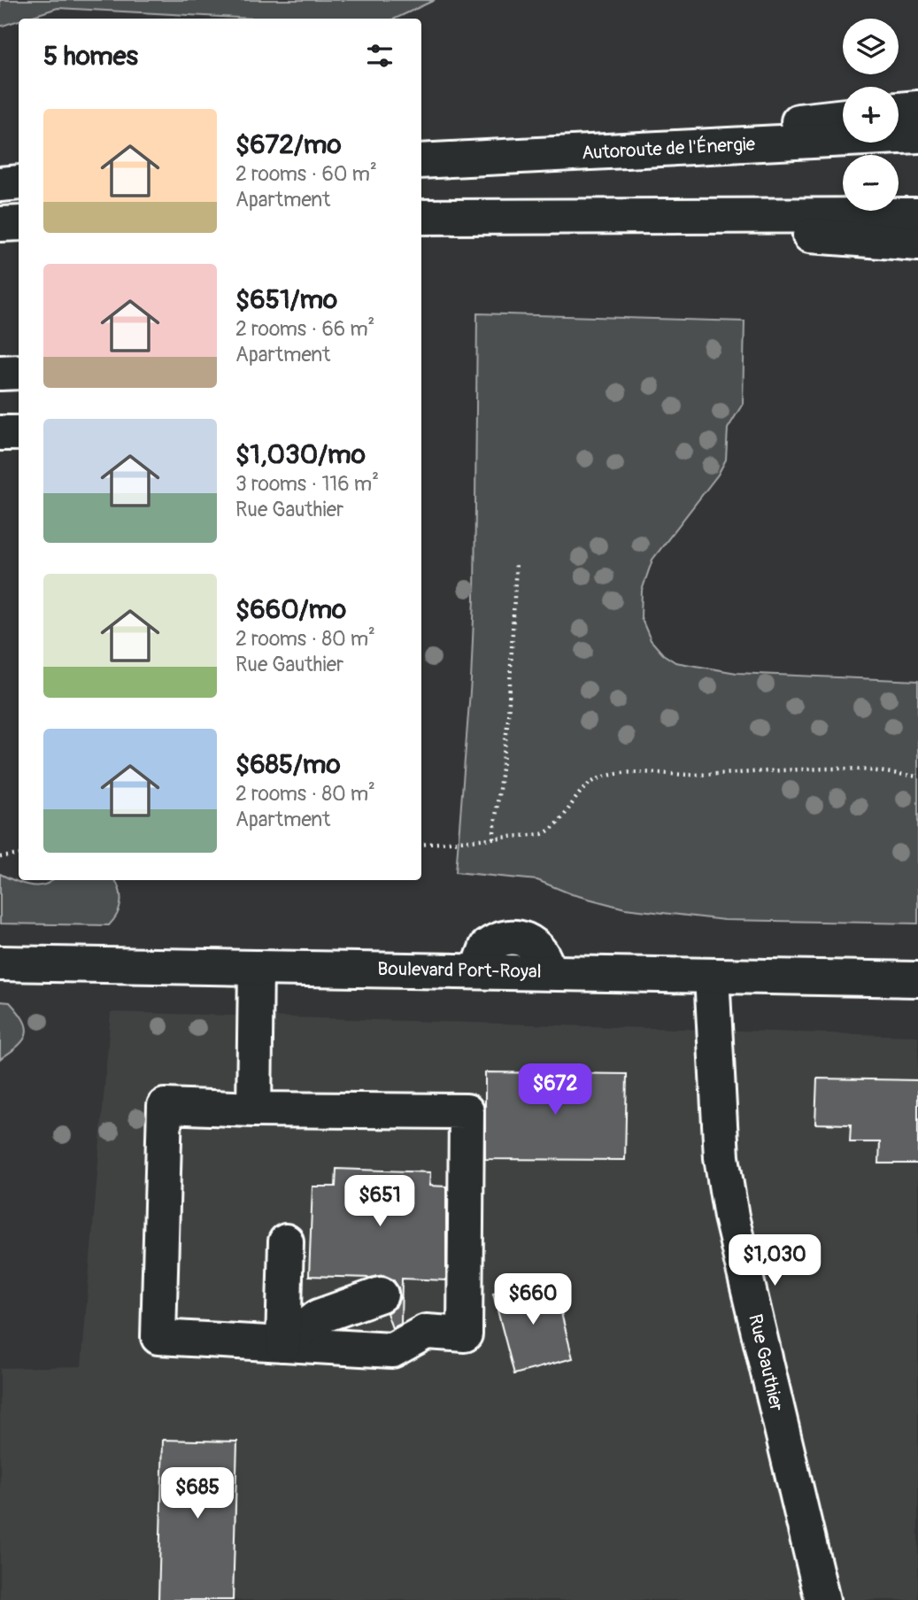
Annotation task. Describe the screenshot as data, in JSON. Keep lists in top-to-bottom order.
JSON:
{
  "streets": {
    "main road": ["Autoroute de l'Énergie", "Boulevard Port-Royal", "Rue Gauthier"]
  },
  "crossings": [
    ["Boulevard Port-Royal", "Rue Gauthier"]
  ],
  "page": {
    "map_buttons": ["+", "−"],
    "heading": "5 homes",
    "list": [
      {
        "name": "$672/mo",
        "note": "2 rooms · 60 m² · Apartment"
      },
      {
        "name": "$651/mo",
        "note": "2 rooms · 66 m² · Apartment"
      },
      {
        "name": "$1,030/mo",
        "note": "3 rooms · 116 m² · Rue Gauthier"
      },
      {
        "name": "$660/mo",
        "note": "2 rooms · 80 m² · Rue Gauthier"
      },
      {
        "name": "$685/mo",
        "note": "2 rooms · 80 m² · Apartment"
      }
    ],
    "price": [
      "$672",
      "$651",
      "$1,030",
      "$660",
      "$685"
    ]
  }
}
